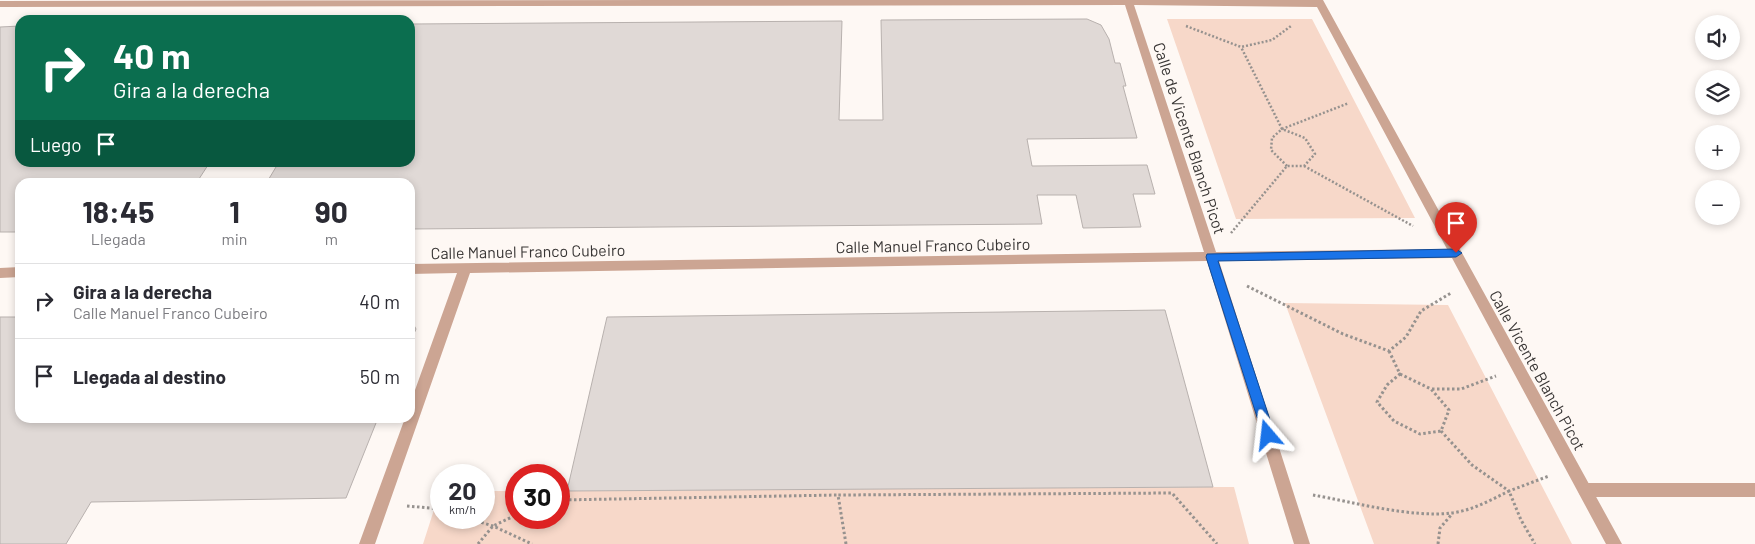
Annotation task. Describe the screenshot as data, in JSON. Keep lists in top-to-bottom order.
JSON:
{
  "streets": {
    "street": ["Calle de Vicente Blanch Picot", "Calle Manuel Franco Cubeiro", "Calle Vicente Blanch Picot"]
  },
  "crossings": [
    ["Calle de Vicente Blanch Picot", "Calle Manuel Franco Cubeiro"],
    ["Calle Manuel Franco Cubeiro", "Calle Vicente Blanch Picot"]
  ],
  "page": {
    "map_buttons": ["+", "−"],
    "turn": ["40 m", "Gira a la derecha"],
    "then": "Luego",
    "eta": [
      "18:45",
      "Llegada",
      "1",
      "min",
      "90",
      "m"
    ],
    "list": [
      {
        "name": "Gira a la derecha",
        "note": "Calle Manuel Franco Cubeiro",
        "value": "40 m"
      },
      {
        "name": "Llegada al destino",
        "value": "50 m"
      }
    ],
    "speed": "20 km/h",
    "limit": "30"
  }
}
